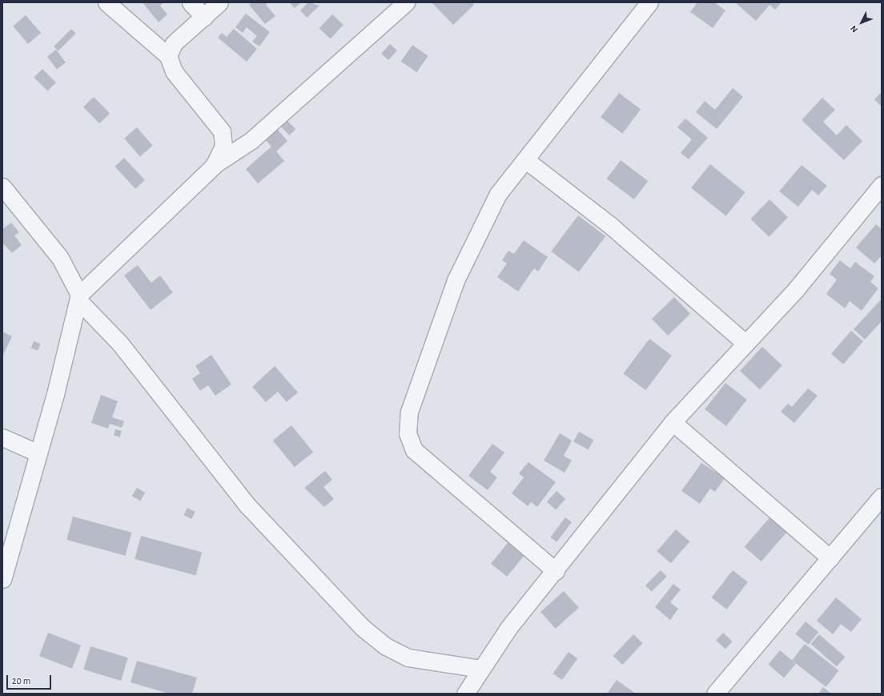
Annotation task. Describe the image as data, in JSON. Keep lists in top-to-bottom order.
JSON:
{
  "scale_bar": "20 m",
  "north": "bottom left"
}
